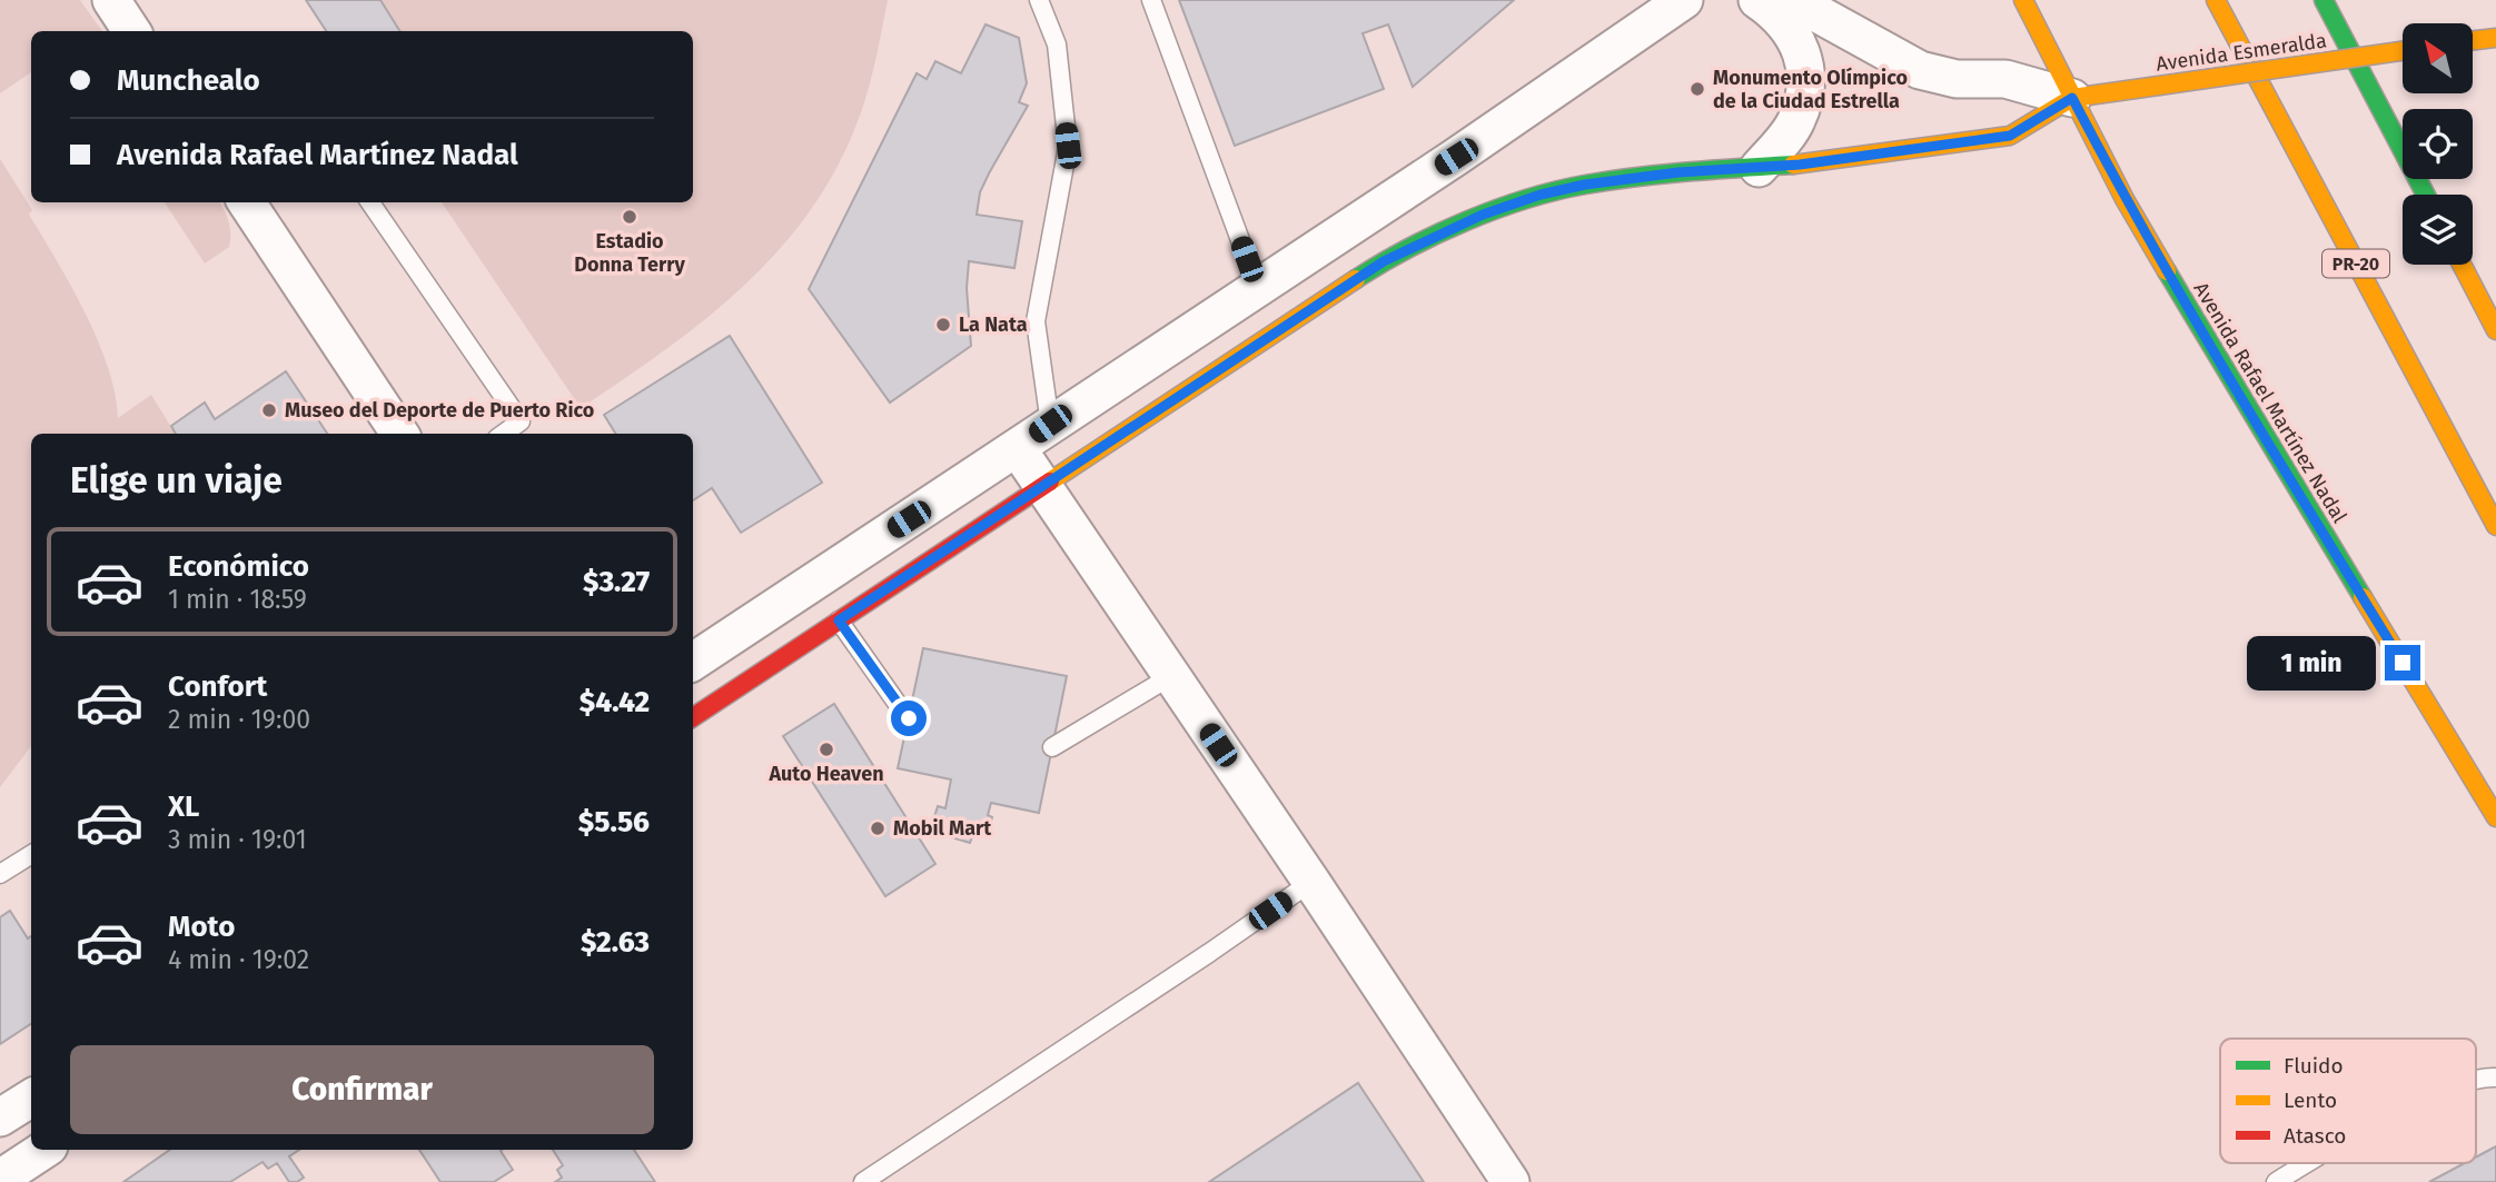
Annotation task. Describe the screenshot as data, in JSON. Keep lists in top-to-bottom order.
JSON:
{
  "streets": {
    "main road": ["Avenida Esmeralda", "PR-20", "Avenida Rafael Martínez Nadal"]
  },
  "crossings": [
    ["Avenida Esmeralda", "Avenida Rafael Martínez Nadal"]
  ],
  "places": [
    "Monumento Olímpico de la Ciudad Estrella",
    "Estadio Donna Terry",
    "La Nata",
    "Museo del Deporte de Puerto Rico",
    "Auto Heaven",
    "Mobil Mart"
  ],
  "legend": ["Fluido", "Lento", "Atasco"],
  "north": "top left",
  "page": {
    "banner": ["Munchealo", "Avenida Rafael Martínez Nadal"],
    "heading": "Elige un viaje",
    "list": [
      {
        "name": "Económico",
        "note": "1 min · 18:59",
        "value": "$3.27"
      },
      {
        "name": "Confort",
        "note": "2 min · 19:00",
        "value": "$4.42"
      },
      {
        "name": "XL",
        "note": "3 min · 19:01",
        "value": "$5.56"
      },
      {
        "name": "Moto",
        "note": "4 min · 19:02",
        "value": "$2.63"
      }
    ],
    "bubble": "1 min",
    "buttons": "Confirmar"
  }
}
